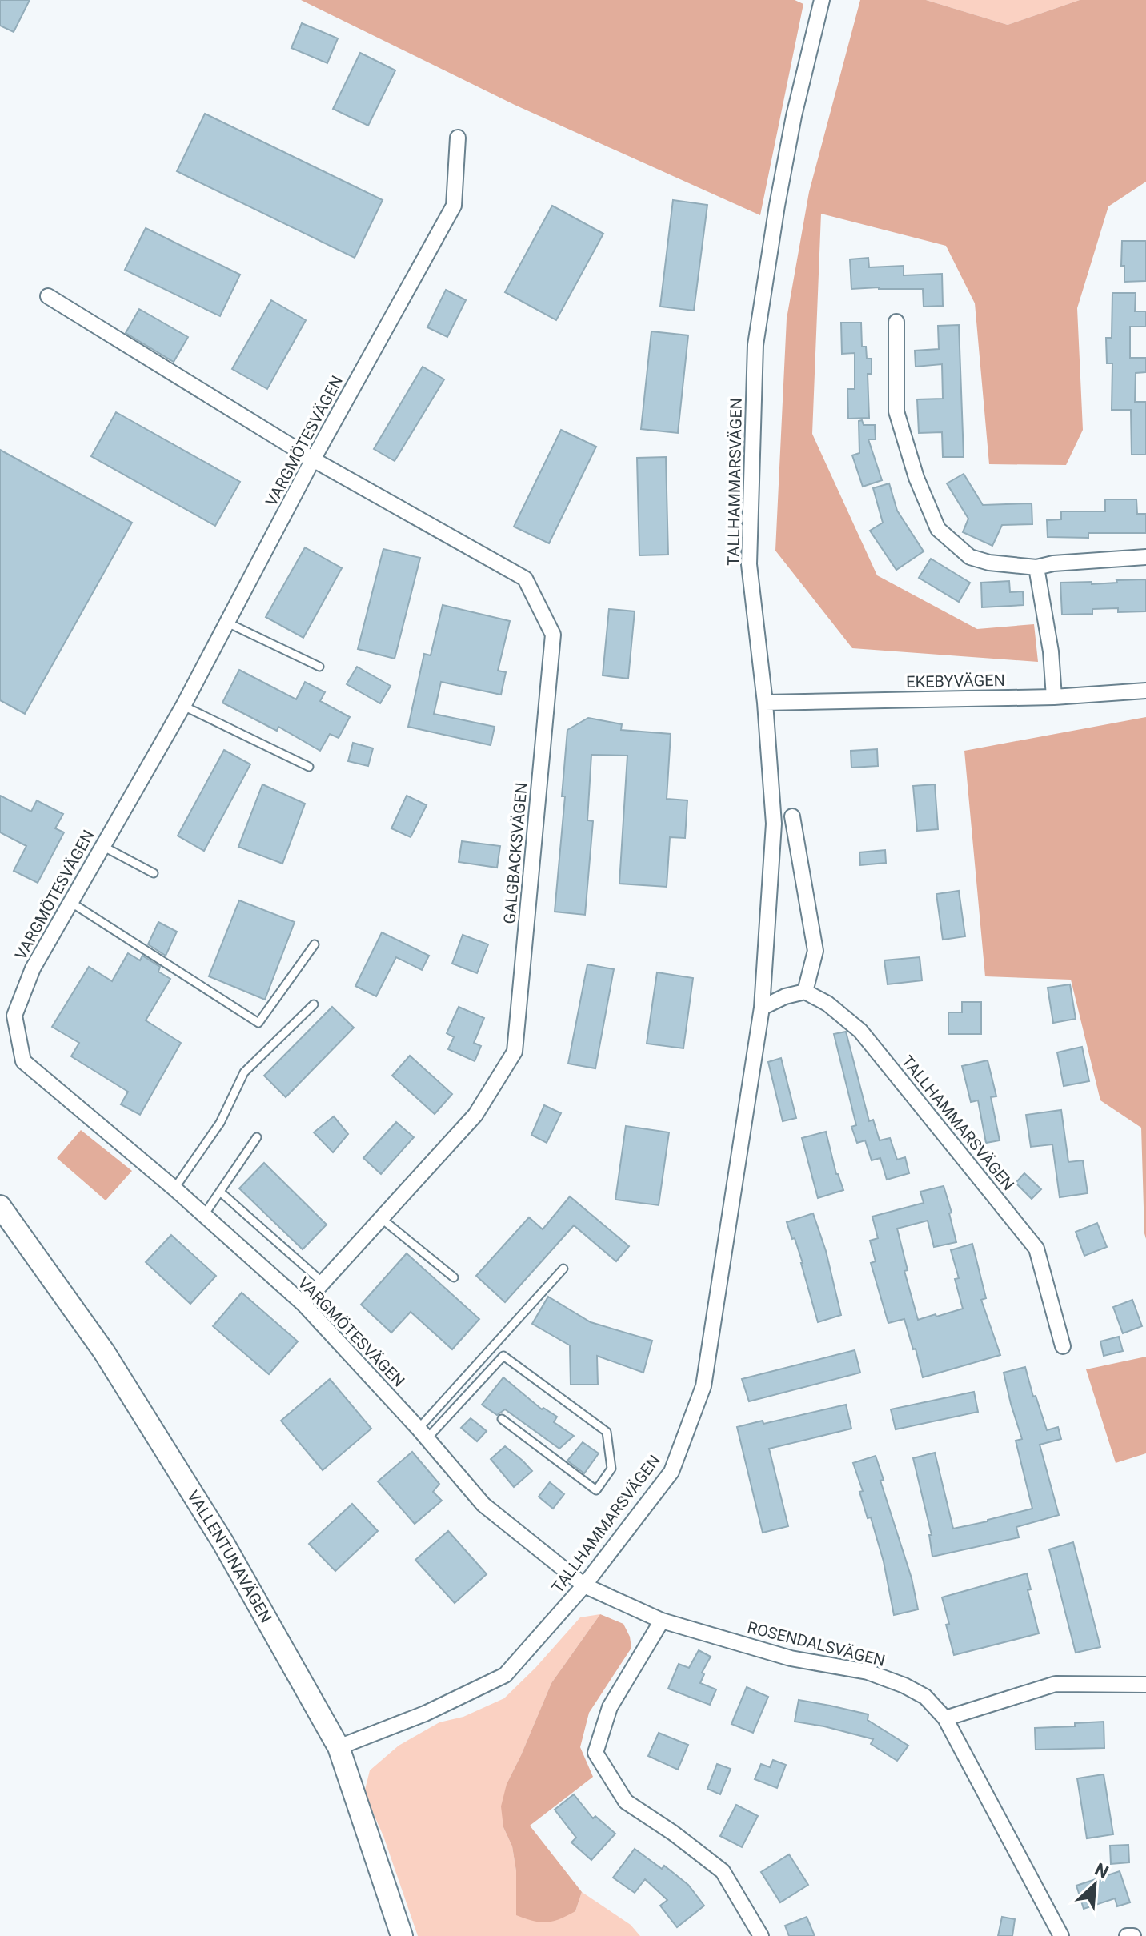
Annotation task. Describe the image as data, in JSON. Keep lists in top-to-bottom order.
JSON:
{
  "streets": {
    "main road": ["VALLENTUNAVÄGEN"],
    "street": [
      "VARGMÖTESVÄGEN",
      "TALLHAMMARSVÄGEN",
      "EKEBYVÄGEN",
      "GALGBACKSVÄGEN",
      "ROSENDALSVÄGEN"
    ]
  },
  "crossings": [
    ["VARGMÖTESVÄGEN", "TALLHAMMARSVÄGEN"],
    ["VARGMÖTESVÄGEN", "GALGBACKSVÄGEN"],
    ["VARGMÖTESVÄGEN", "ROSENDALSVÄGEN"],
    ["TALLHAMMARSVÄGEN", "EKEBYVÄGEN"],
    ["TALLHAMMARSVÄGEN", "VALLENTUNAVÄGEN"],
    ["TALLHAMMARSVÄGEN", "ROSENDALSVÄGEN"]
  ],
  "north": "top right"
}
